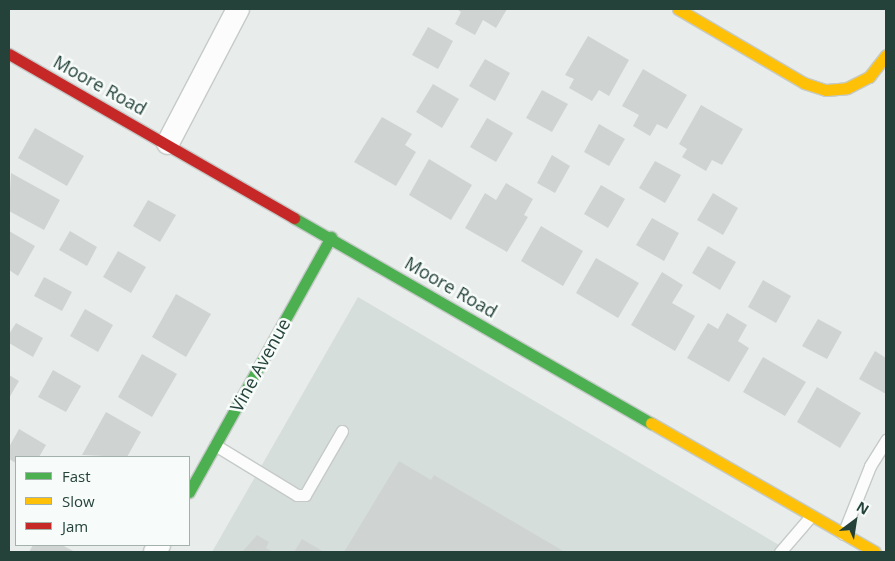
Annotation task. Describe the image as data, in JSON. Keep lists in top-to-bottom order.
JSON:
{
  "streets": {
    "street": ["Moore Road", "Vine Avenue"]
  },
  "crossings": [
    ["Moore Road", "Vine Avenue"]
  ],
  "legend": ["Fast", "Slow", "Jam"],
  "north": "top right"
}
